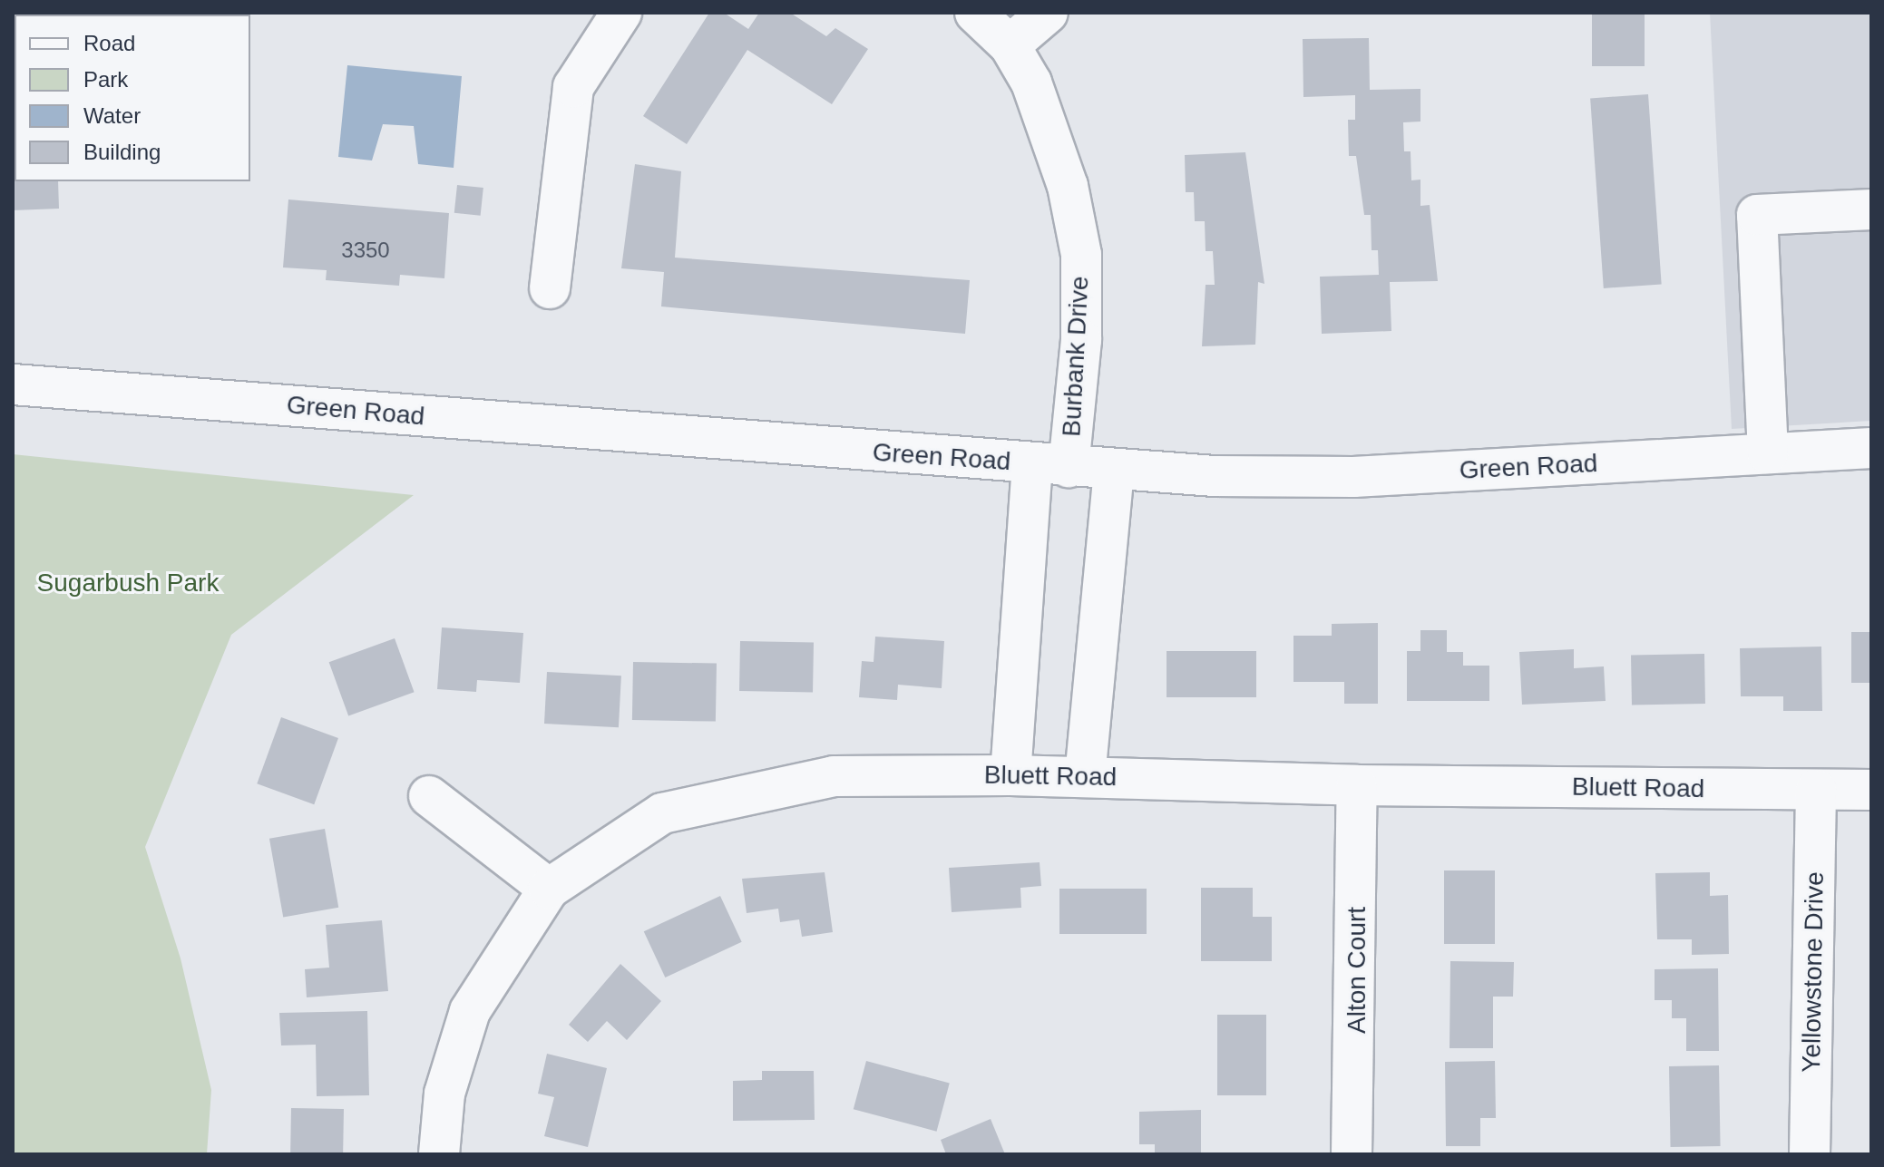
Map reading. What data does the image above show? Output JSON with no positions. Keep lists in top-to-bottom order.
{
  "streets": {
    "street": [
      "Burbank Drive",
      "Green Road",
      "Bluett Road",
      "Alton Court",
      "Yellowstone Drive"
    ]
  },
  "crossings": [
    ["Burbank Drive", "Green Road"],
    ["Burbank Drive", "Bluett Road"],
    ["Bluett Road", "Alton Court"],
    ["Bluett Road", "Yellowstone Drive"]
  ],
  "parks": ["Sugarbush Park"],
  "house_numbers": ["3350"],
  "legend": [
    "Road",
    "Park",
    "Water",
    "Building"
  ]
}
